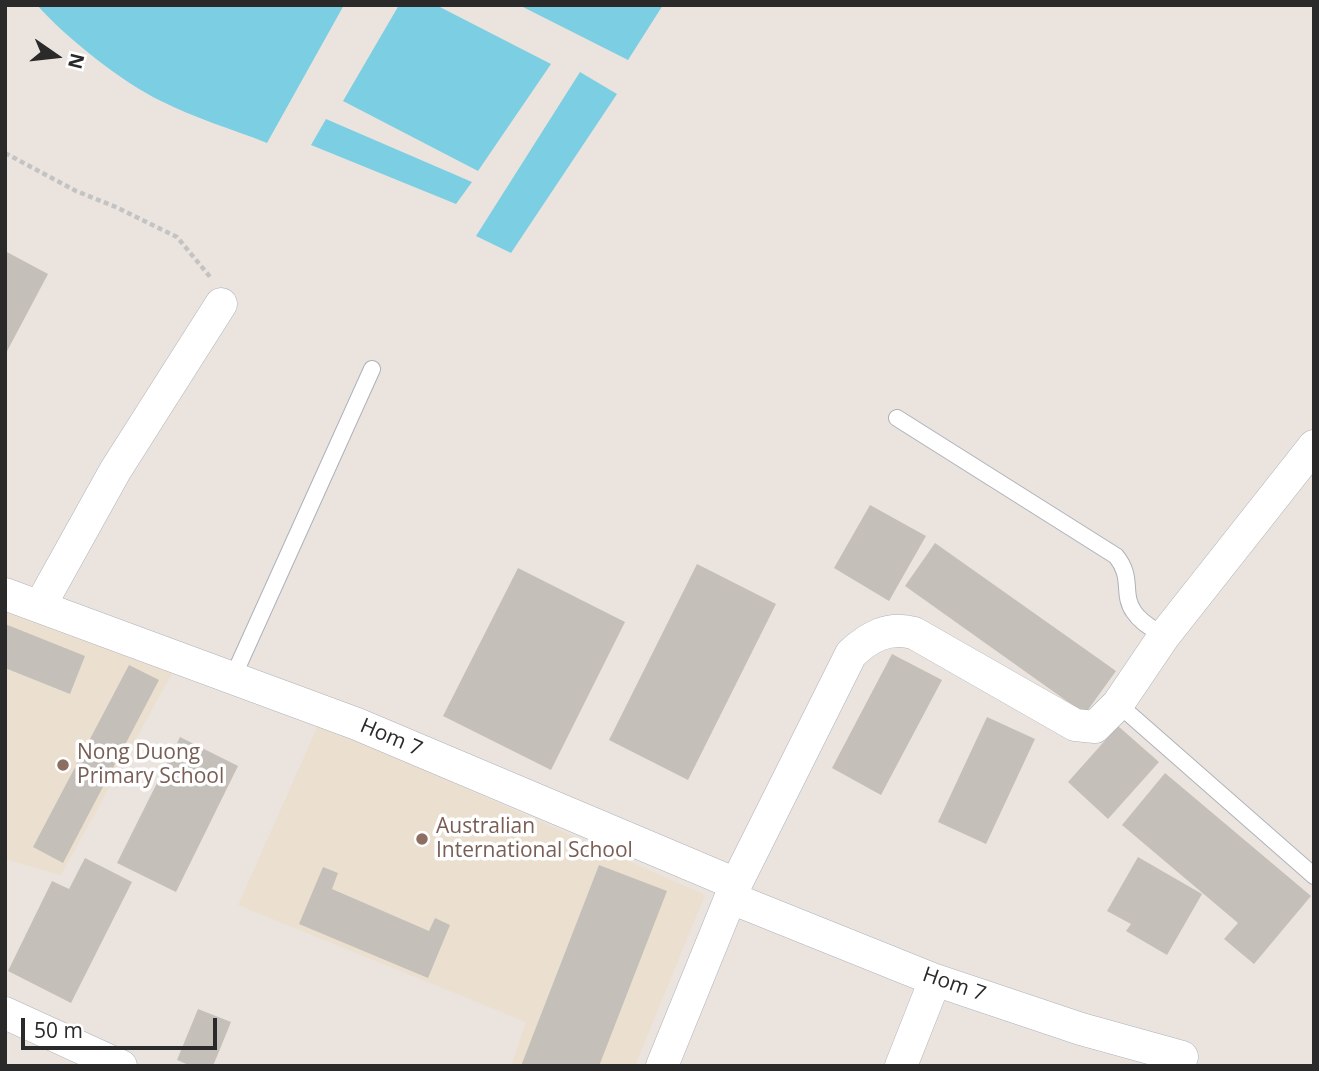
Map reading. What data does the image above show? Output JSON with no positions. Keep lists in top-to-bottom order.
{
  "streets": {
    "street": ["Hom 7"]
  },
  "places": ["Nong Duong Primary School", "Australian International School"],
  "scale_bar": "50 m",
  "north": "right"
}
